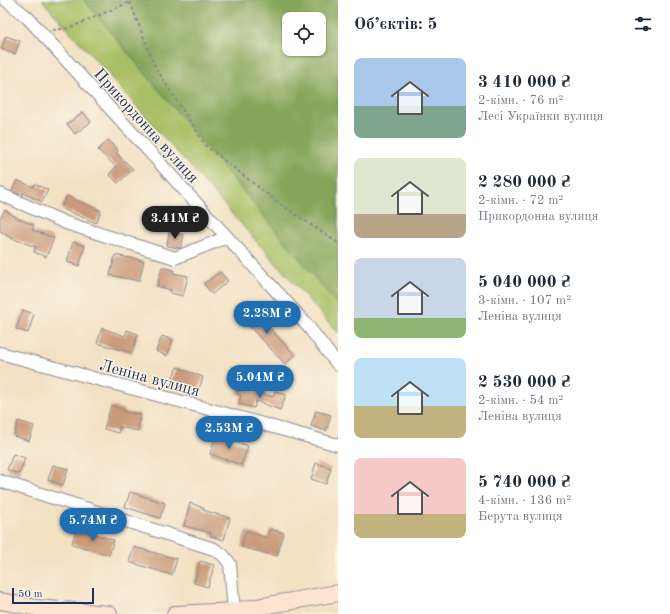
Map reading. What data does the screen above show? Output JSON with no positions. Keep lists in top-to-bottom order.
{
  "streets": {
    "street": ["Прикордонна вулиця", "Леніна вулиця"]
  },
  "scale_bar": "50 m",
  "page": {
    "heading": "Об’єктів: 5",
    "list": [
      {
        "name": "3 410 000 ₴",
        "note": "2-кімн. · 76 m² · Лесі Українки вулиця"
      },
      {
        "name": "2 280 000 ₴",
        "note": "2-кімн. · 72 m² · Прикордонна вулиця"
      },
      {
        "name": "5 040 000 ₴",
        "note": "3-кімн. · 107 m² · Леніна вулиця"
      },
      {
        "name": "2 530 000 ₴",
        "note": "2-кімн. · 54 m² · Леніна вулиця"
      },
      {
        "name": "5 740 000 ₴",
        "note": "4-кімн. · 136 m² · Берута вулиця"
      }
    ],
    "price": [
      "3.41M ₴",
      "2.28M ₴",
      "5.04M ₴",
      "2.53M ₴",
      "5.74M ₴"
    ],
    "scale": "50 m"
  }
}
